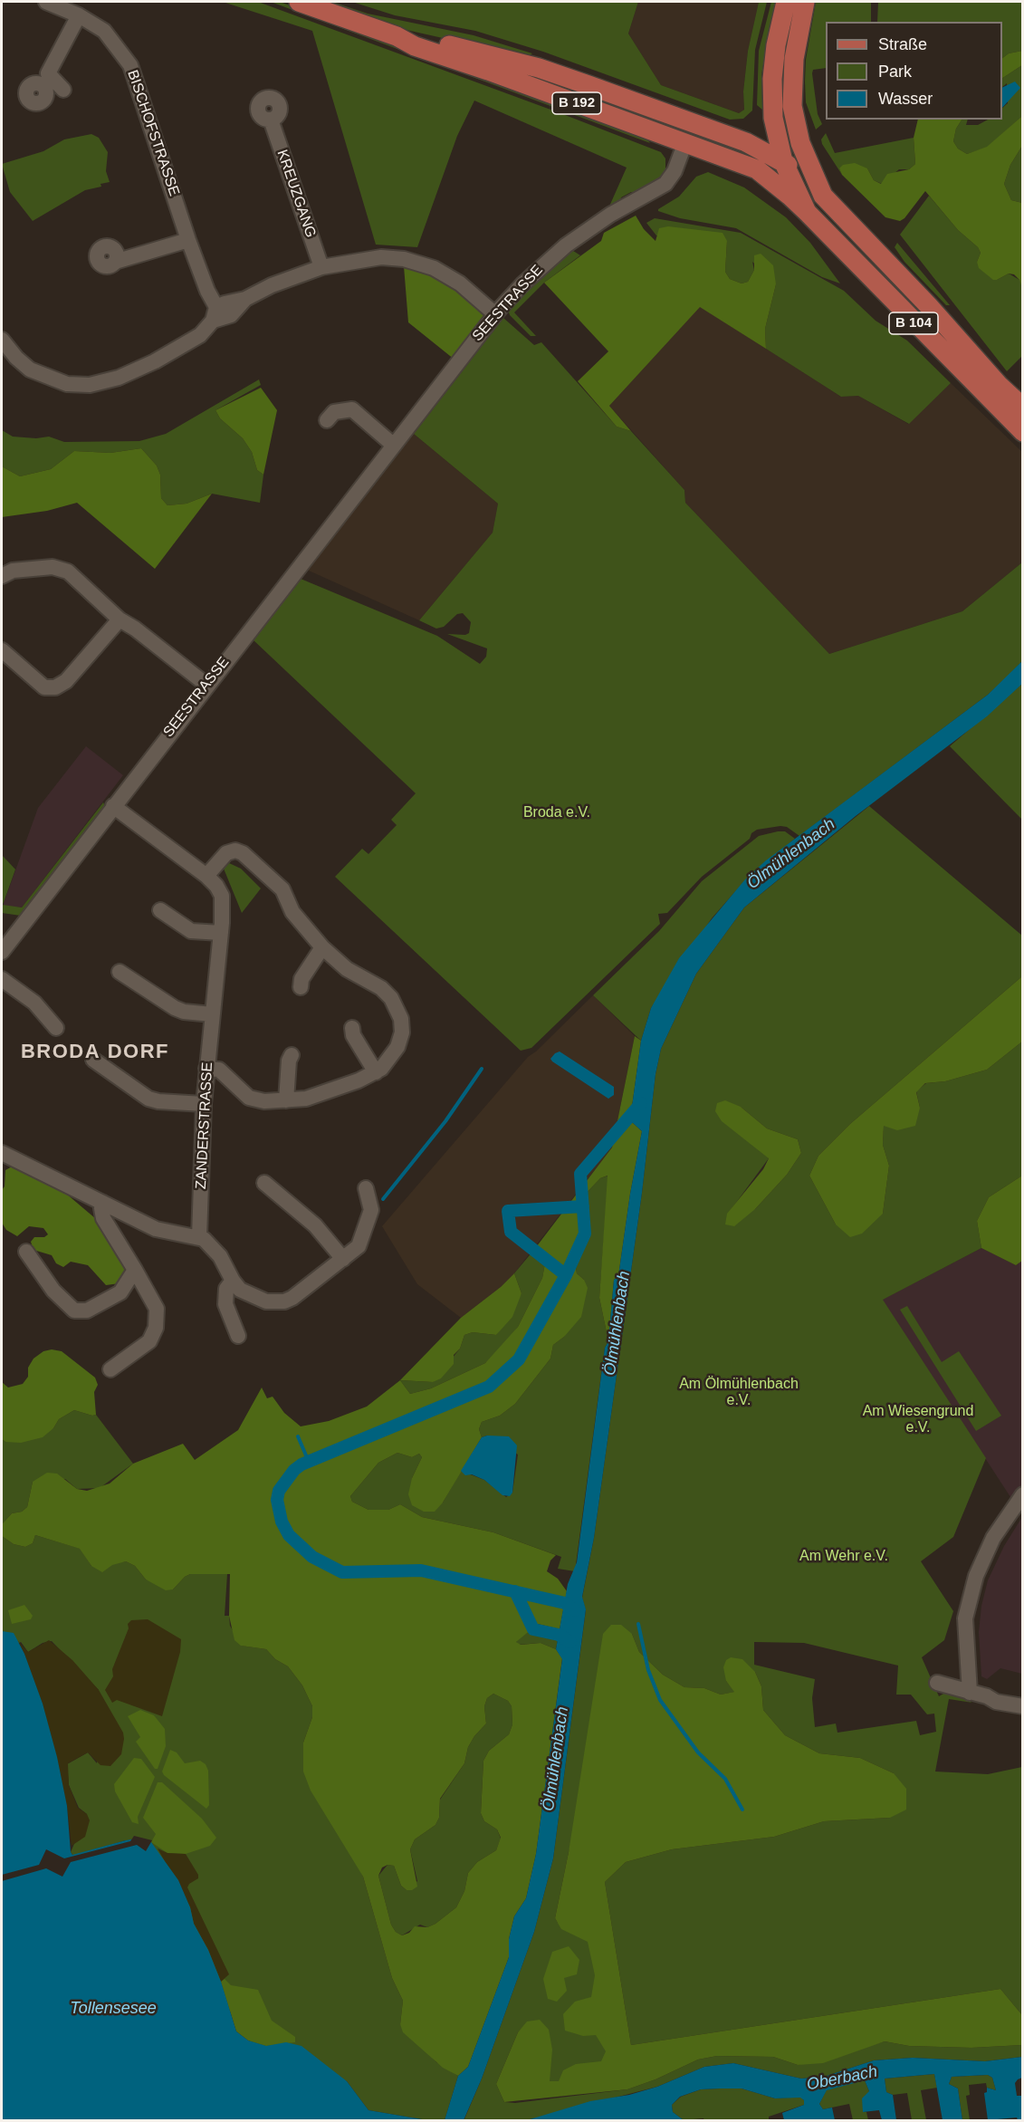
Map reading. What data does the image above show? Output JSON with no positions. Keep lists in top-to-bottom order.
{
  "streets": {
    "main road": ["B 192", "B 104"],
    "street": [
      "BISCHOFSTRASSE",
      "KREUZGANG",
      "SEESTRASSE",
      "ZANDERSTRASSE"
    ]
  },
  "crossings": [
    ["B 192", "SEESTRASSE"],
    ["B 192", "B 104"],
    ["SEESTRASSE", "ZANDERSTRASSE"]
  ],
  "districts": ["BRODA DORF"],
  "water": ["Ölmühlenbach", "Tollensesee", "Oberbach"],
  "parks": [
    "Broda e.V.",
    "Am Ölmühlenbach e.V.",
    "Am Wiesengrund e.V.",
    "Am Wehr e.V."
  ],
  "legend": ["Straße", "Park", "Wasser"]
}
